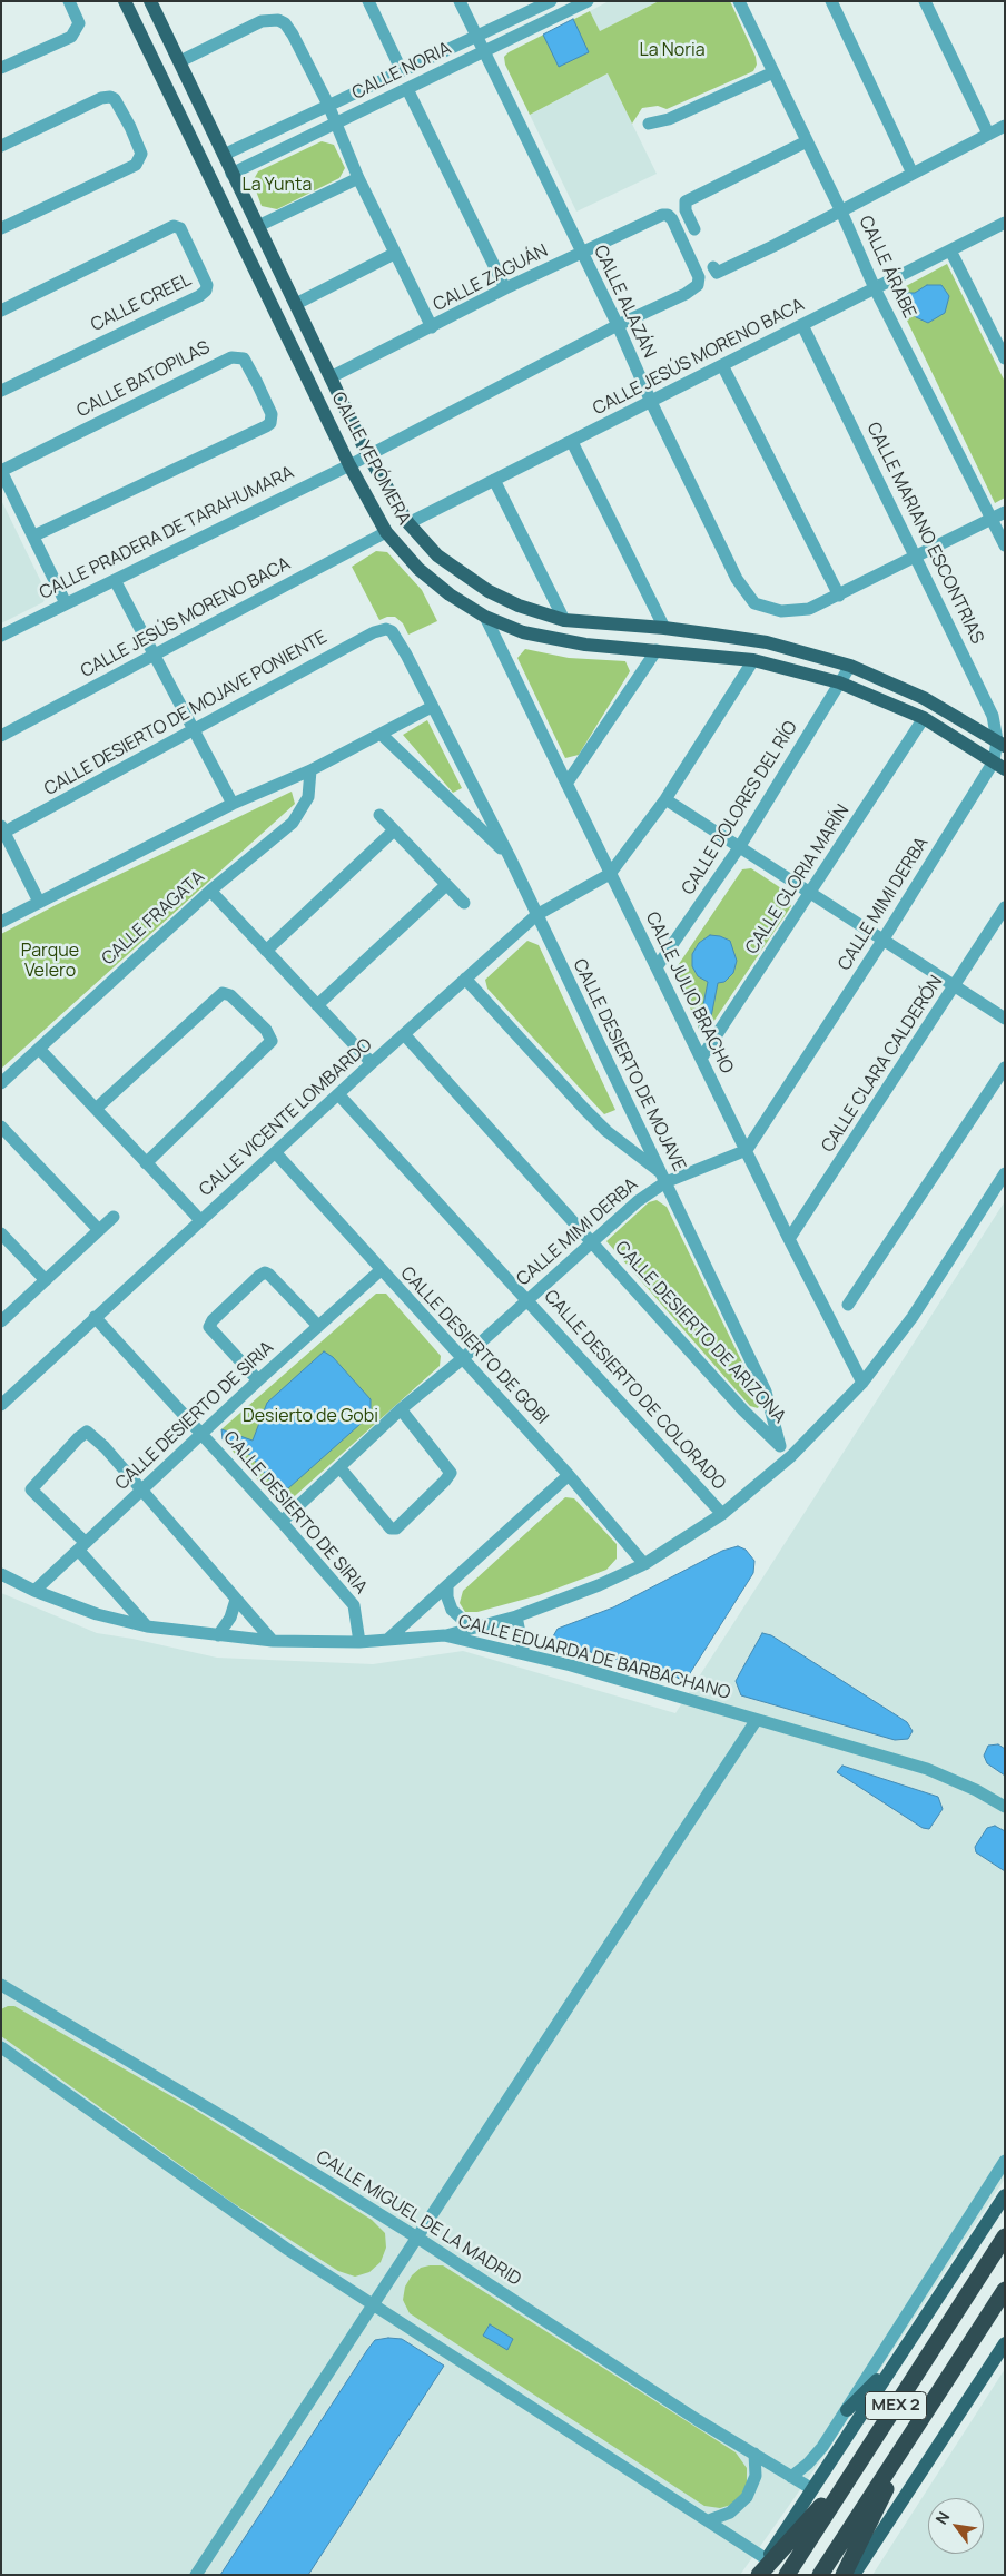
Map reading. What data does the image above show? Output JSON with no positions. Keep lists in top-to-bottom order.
{
  "streets": {
    "highway": ["MEX 2"],
    "main road": ["CALLE YEPÓMERA"],
    "street": [
      "CALLE NORIA",
      "CALLE ÁRABE",
      "CALLE ZAGUÁN",
      "CALLE ALAZÁN",
      "CALLE CREEL",
      "CALLE JESÚS MORENO BACA",
      "CALLE BATOPILAS",
      "CALLE PRADERA DE TARAHUMARA",
      "CALLE MARIANO ESCONTRIAS",
      "CALLE DESIERTO DE MOJAVE PONIENTE",
      "CALLE DOLORES DEL RÍO",
      "CALLE GLORIA MARÍN",
      "CALLE MIMI DERBA",
      "CALLE FRAGATA",
      "CALLE JULIO BRACHO",
      "CALLE CLARA CALDERÓN",
      "CALLE DESIERTO DE MOJAVE",
      "CALLE VICENTE LOMBARDO",
      "CALLE DESIERTO DE ARIZONA",
      "CALLE DESIERTO DE GOBI",
      "CALLE DESIERTO DE COLORADO",
      "CALLE DESIERTO DE SIRIA",
      "CALLE EDUARDA DE BARBACHANO",
      "CALLE MIGUEL DE LA MADRID"
    ]
  },
  "crossings": [
    ["CALLE NORIA", "CALLE ALAZÁN"],
    ["CALLE NORIA", "CALLE YEPÓMERA"],
    ["CALLE ÁRABE", "CALLE JESÚS MORENO BACA"],
    ["CALLE ZAGUÁN", "CALLE ALAZÁN"],
    ["CALLE ZAGUÁN", "CALLE YEPÓMERA"],
    ["CALLE ZAGUÁN", "CALLE PRADERA DE TARAHUMARA"],
    ["CALLE ALAZÁN", "CALLE JESÚS MORENO BACA"],
    ["CALLE ALAZÁN", "CALLE PRADERA DE TARAHUMARA"],
    ["CALLE JESÚS MORENO BACA", "CALLE YEPÓMERA"],
    ["CALLE JESÚS MORENO BACA", "CALLE MARIANO ESCONTRIAS"],
    ["CALLE YEPÓMERA", "CALLE PRADERA DE TARAHUMARA"],
    ["CALLE YEPÓMERA", "CALLE MARIANO ESCONTRIAS"],
    ["CALLE YEPÓMERA", "CALLE DOLORES DEL RÍO"],
    ["CALLE YEPÓMERA", "CALLE GLORIA MARÍN"],
    ["CALLE YEPÓMERA", "CALLE MIMI DERBA"],
    ["CALLE YEPÓMERA", "CALLE JULIO BRACHO"],
    ["CALLE MARIANO ESCONTRIAS", "CALLE MIMI DERBA"],
    ["CALLE DESIERTO DE MOJAVE PONIENTE", "CALLE DESIERTO DE MOJAVE"],
    ["CALLE DOLORES DEL RÍO", "CALLE JULIO BRACHO"],
    ["CALLE GLORIA MARÍN", "CALLE JULIO BRACHO"],
    ["CALLE MIMI DERBA", "CALLE JULIO BRACHO"],
    ["CALLE MIMI DERBA", "CALLE DESIERTO DE MOJAVE"],
    ["CALLE MIMI DERBA", "CALLE DESIERTO DE ARIZONA"],
    ["CALLE MIMI DERBA", "CALLE DESIERTO DE GOBI"],
    ["CALLE MIMI DERBA", "CALLE DESIERTO DE COLORADO"],
    ["CALLE MIMI DERBA", "CALLE DESIERTO DE SIRIA"],
    ["CALLE JULIO BRACHO", "CALLE CLARA CALDERÓN"],
    ["CALLE JULIO BRACHO", "CALLE VICENTE LOMBARDO"],
    ["CALLE DESIERTO DE MOJAVE", "CALLE VICENTE LOMBARDO"],
    ["CALLE DESIERTO DE MOJAVE", "CALLE DESIERTO DE ARIZONA"],
    ["CALLE VICENTE LOMBARDO", "CALLE DESIERTO DE ARIZONA"],
    ["CALLE VICENTE LOMBARDO", "CALLE DESIERTO DE GOBI"],
    ["CALLE VICENTE LOMBARDO", "CALLE DESIERTO DE COLORADO"],
    ["CALLE VICENTE LOMBARDO", "CALLE DESIERTO DE SIRIA"],
    ["CALLE DESIERTO DE GOBI", "CALLE DESIERTO DE SIRIA"],
    ["CALLE DESIERTO DE SIRIA", "CALLE EDUARDA DE BARBACHANO"]
  ],
  "parks": [
    "La Noria",
    "La Yunta",
    "Parque Velero",
    "Desierto de Gobi"
  ],
  "north": "top left"
}
